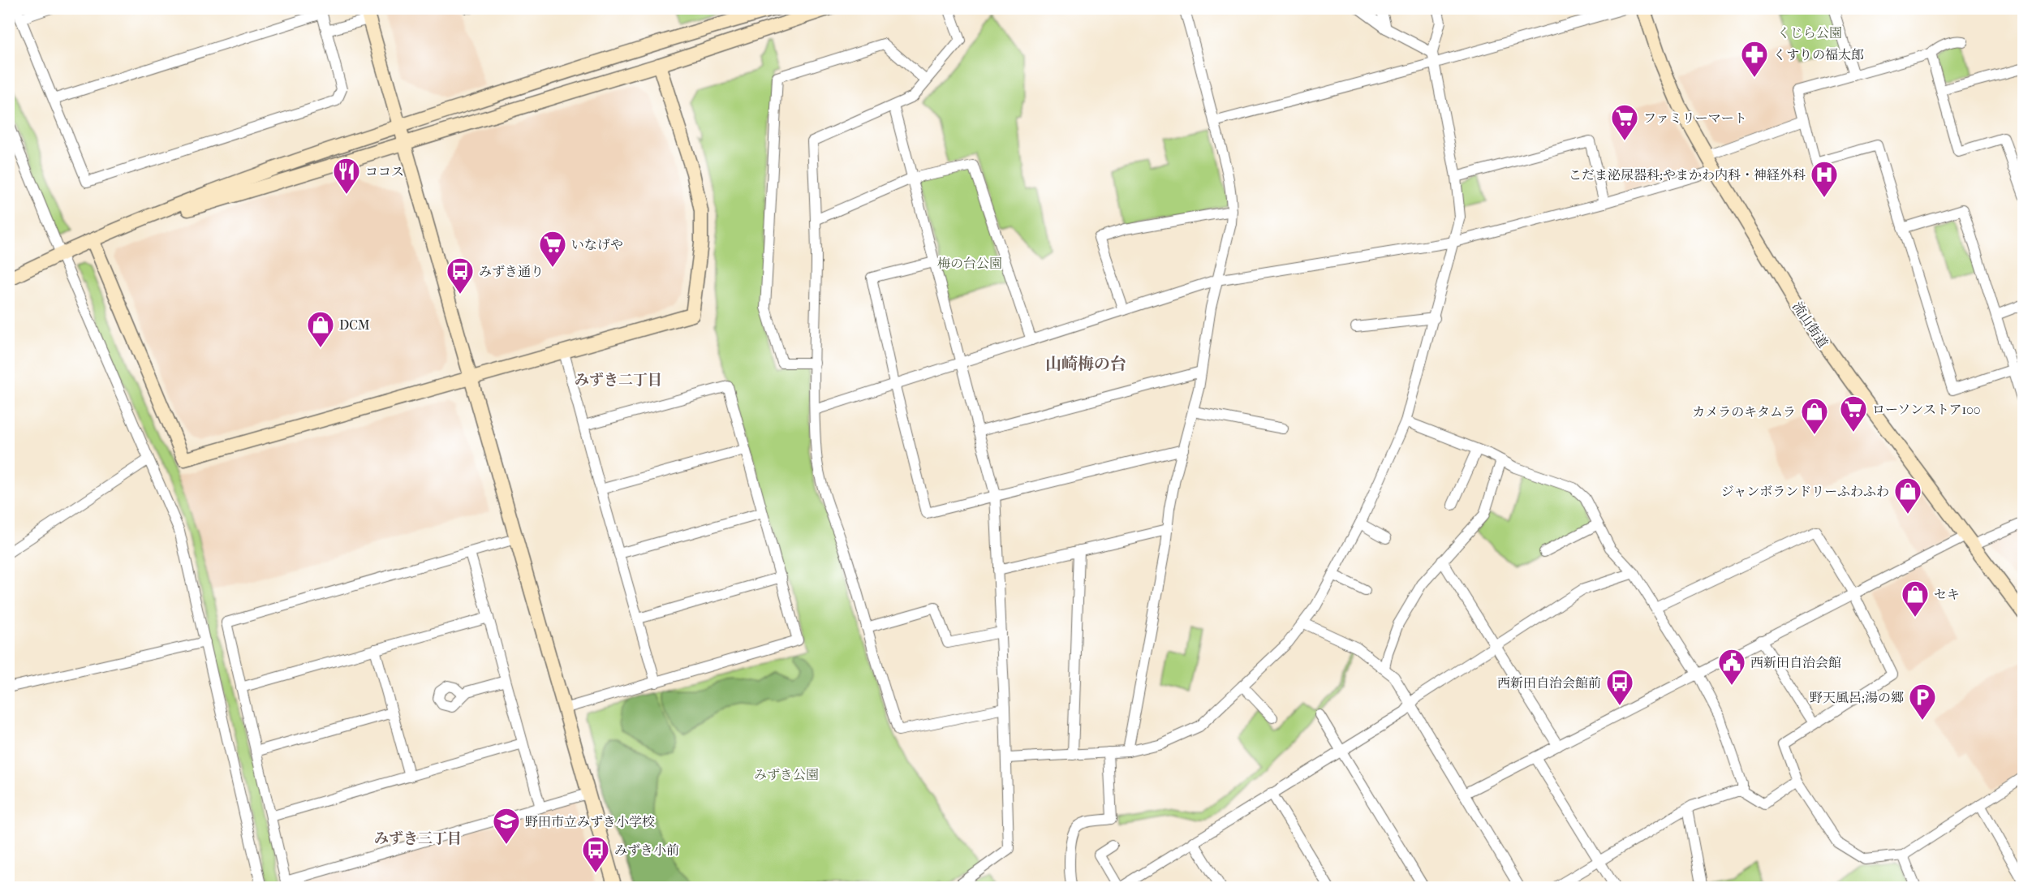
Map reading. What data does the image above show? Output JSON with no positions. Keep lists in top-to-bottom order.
{
  "streets": {
    "street": ["流山街道"]
  },
  "districts": ["山崎梅の台", "みずき二丁目", "みずき三丁目"],
  "parks": ["くじら公園", "梅の台公園", "みずき公園"],
  "places": {
    "pharmacy": ["くすりの福太郎"],
    "supermarket": ["ファミリーマート", "いなげや", "ローソンストア100"],
    "restaurant": ["ココス"],
    "hospital": ["こだま泌尿器科;やまかわ内科・神経外科"],
    "bus stop": ["みずき通り", "西新田自治会館前", "みずき小前"],
    "shop": [
      "DCM",
      "カメラのキタムラ",
      "ジャンボランドリーふわふわ",
      "セキ"
    ],
    "public building": ["西新田自治会館"],
    "parking": ["野天風呂;湯の郷"],
    "school or university": ["野田市立みずき小学校"]
  }
}
